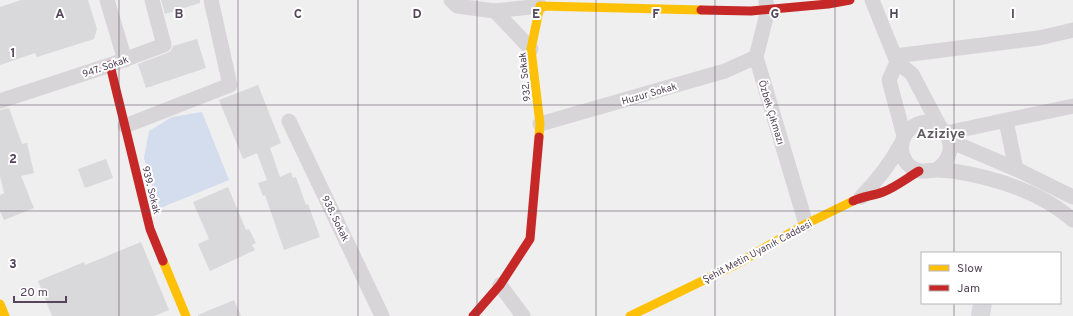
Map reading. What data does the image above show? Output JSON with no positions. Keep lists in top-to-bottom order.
{
  "streets": {
    "street": [
      "947. Sokak",
      "932. Sokak",
      "Huzur Sokak",
      "Özbek Çıkmazı",
      "939. Sokak",
      "938. Sokak",
      "Şehit Metin Uyanık Caddesi"
    ]
  },
  "crossings": [
    ["947. Sokak", "939. Sokak"],
    ["932. Sokak", "Huzur Sokak"],
    ["Huzur Sokak", "Özbek Çıkmazı"],
    ["Özbek Çıkmazı", "Şehit Metin Uyanık Caddesi"]
  ],
  "districts": ["Aziziye"],
  "legend": ["Slow", "Jam"],
  "scale_bar": "20 m",
  "grid": {
    "columns": [
      "A",
      "B",
      "C",
      "D",
      "E",
      "F",
      "G",
      "H",
      "I"
    ],
    "rows": ["1", "2", "3"]
  }
}
